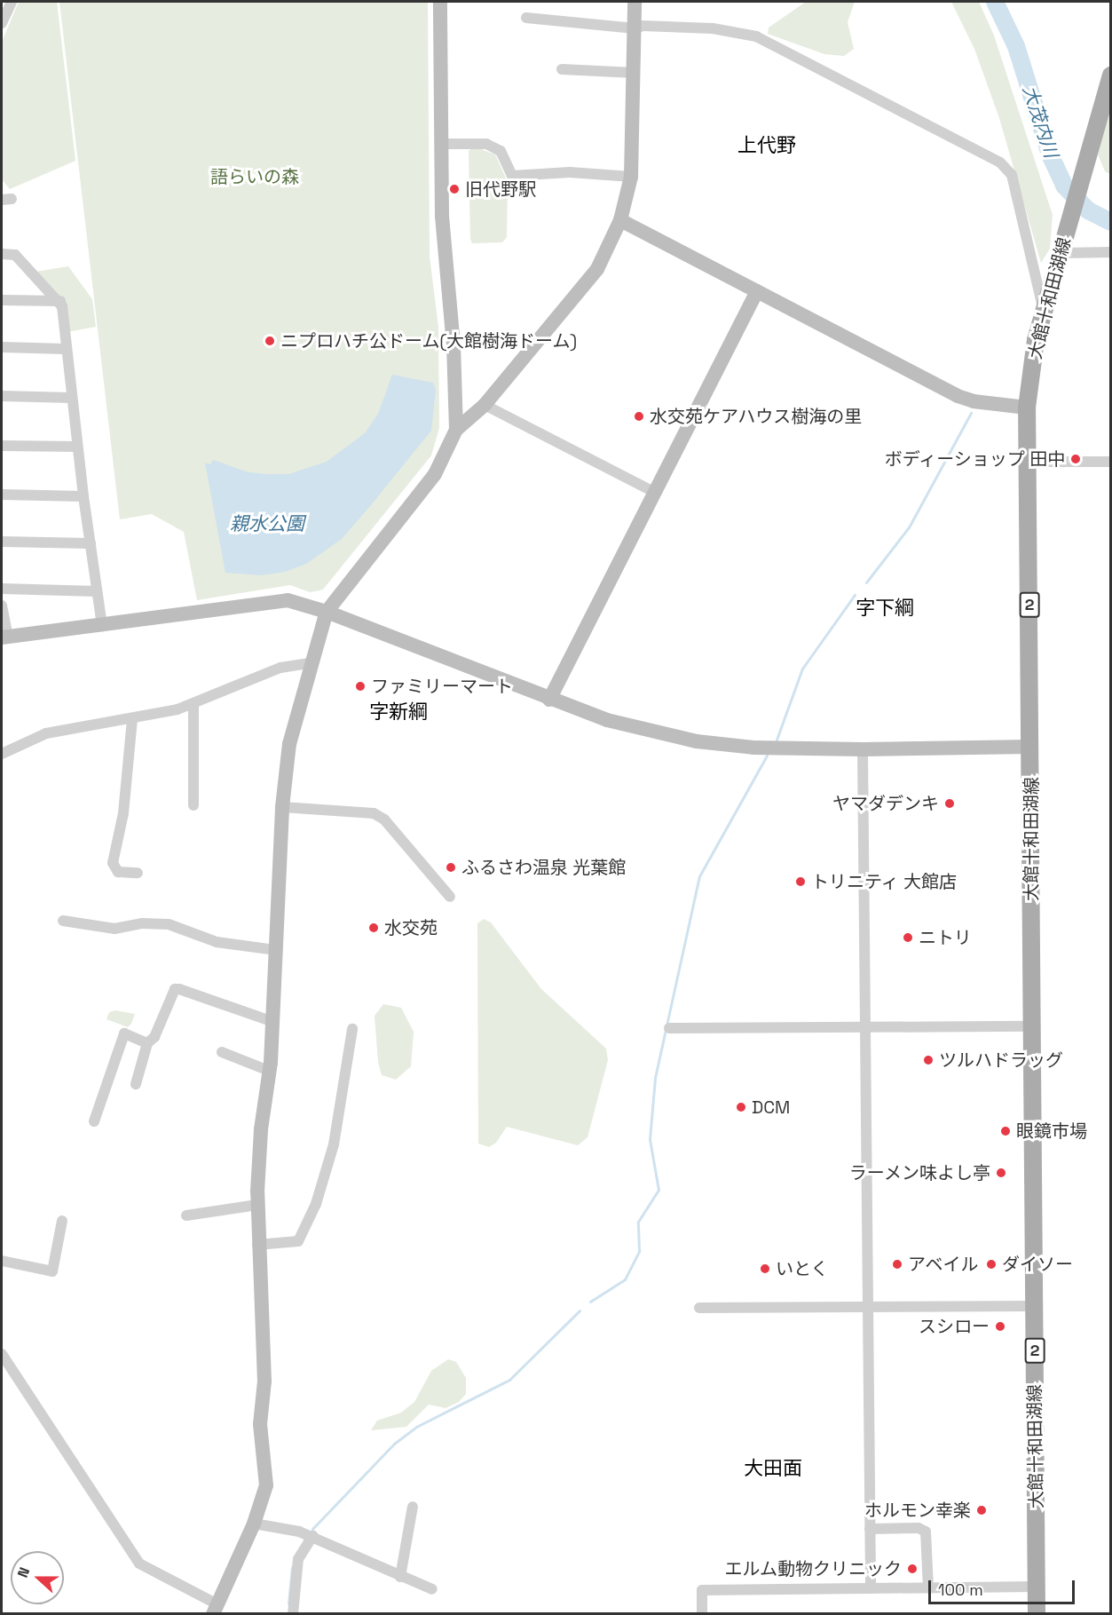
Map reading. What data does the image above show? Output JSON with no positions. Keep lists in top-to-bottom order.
{
  "streets": {
    "main road": ["大館十和田湖線", "2"]
  },
  "districts": [
    "上代野",
    "字下綱",
    "字新綱",
    "大田面"
  ],
  "water": ["大茂内川", "親水公園"],
  "parks": ["語らいの森"],
  "places": [
    "旧代野駅",
    "ニプロハチ公ドーム(大館樹海ドーム)",
    "水交苑ケアハウス樹海の里",
    "ボディーショップ 田中",
    "ファミリーマート",
    "ヤマダデンキ",
    "ふるさわ温泉 光葉館",
    "トリニティ 大館店",
    "水交苑",
    "ニトリ",
    "ツルハドラッグ",
    "DCM",
    "眼鏡市場",
    "ラーメン味よし亭",
    "アベイル",
    "ダイソー",
    "いとく",
    "スシロー",
    "ホルモン幸楽",
    "エルム動物クリニック"
  ],
  "scale_bar": "100 m",
  "north": "left"
}
